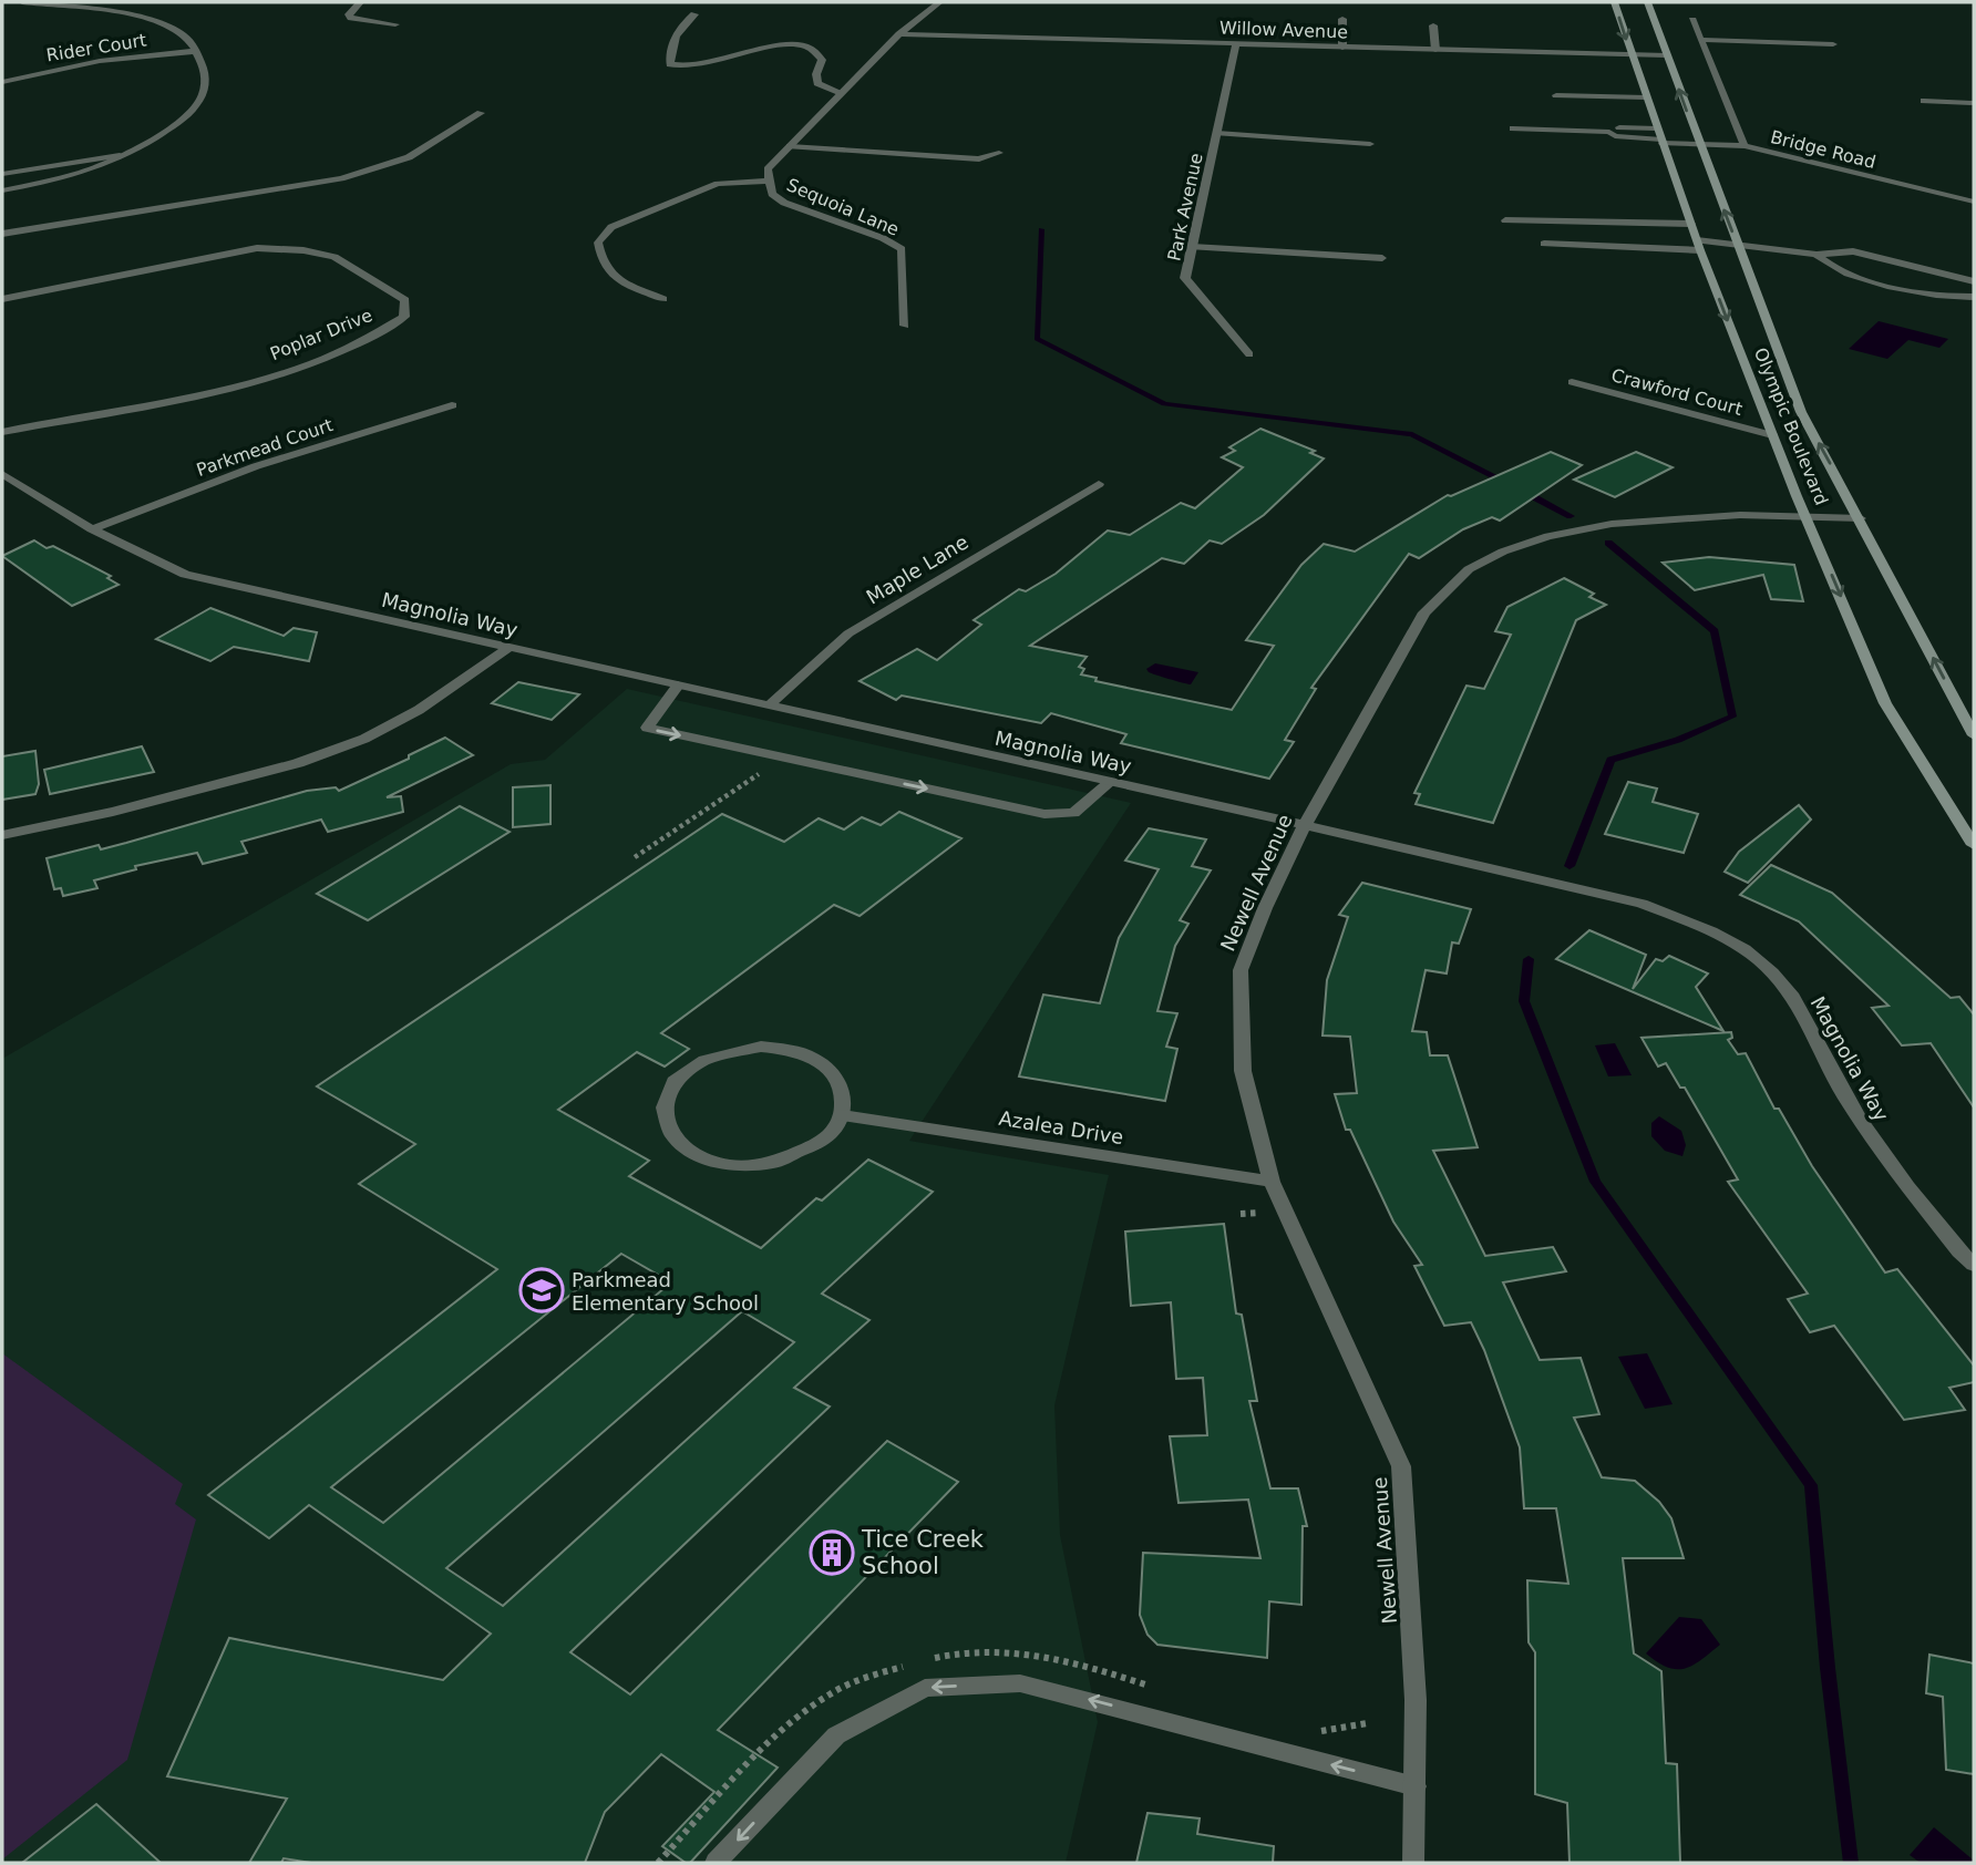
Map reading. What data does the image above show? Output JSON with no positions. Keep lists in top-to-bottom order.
{
  "streets": {
    "main road": ["Olympic Boulevard"],
    "street": [
      "Willow Avenue",
      "Rider Court",
      "Bridge Road",
      "Sequoia Lane",
      "Park Avenue",
      "Poplar Drive",
      "Crawford Court",
      "Parkmead Court",
      "Maple Lane",
      "Magnolia Way",
      "Newell Avenue",
      "Azalea Drive"
    ]
  },
  "crossings": [
    ["Willow Avenue", "Sequoia Lane"],
    ["Willow Avenue", "Park Avenue"],
    ["Willow Avenue", "Olympic Boulevard"],
    ["Bridge Road", "Olympic Boulevard"],
    ["Crawford Court", "Olympic Boulevard"],
    ["Olympic Boulevard", "Newell Avenue"],
    ["Parkmead Court", "Magnolia Way"],
    ["Maple Lane", "Magnolia Way"],
    ["Magnolia Way", "Newell Avenue"],
    ["Newell Avenue", "Azalea Drive"]
  ],
  "places": {
    "school or university": ["Parkmead Elementary School"],
    "building": ["Tice Creek School"]
  }
}
